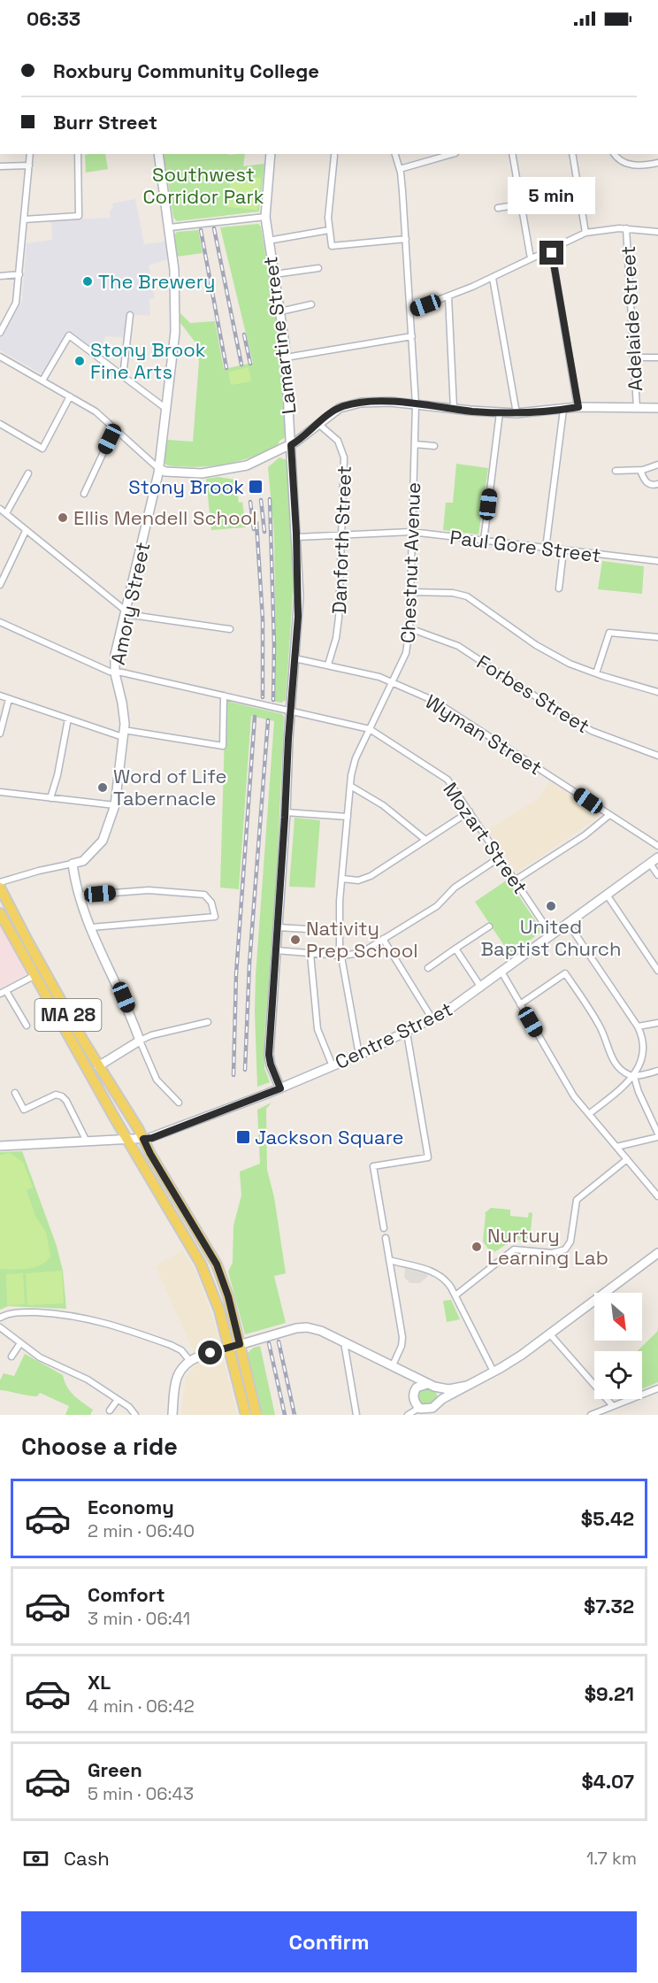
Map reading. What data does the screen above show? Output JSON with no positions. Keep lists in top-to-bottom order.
{
  "streets": {
    "main road": ["MA 28"],
    "street": [
      "Adelaide Street",
      "Lamartine Street",
      "Danforth Street",
      "Paul Gore Street",
      "Chestnut Avenue",
      "Amory Street",
      "Forbes Street",
      "Wyman Street",
      "Mozart Street",
      "Centre Street"
    ]
  },
  "crossings": [
    ["Lamartine Street", "Paul Gore Street"],
    ["Lamartine Street", "Wyman Street"],
    ["Lamartine Street", "Mozart Street"],
    ["Lamartine Street", "Centre Street"],
    ["Danforth Street", "Paul Gore Street"],
    ["Danforth Street", "Wyman Street"],
    ["Paul Gore Street", "Chestnut Avenue"],
    ["Chestnut Avenue", "Forbes Street"],
    ["Chestnut Avenue", "Wyman Street"],
    ["Chestnut Avenue", "Mozart Street"],
    ["Chestnut Avenue", "Centre Street"],
    ["Amory Street", "Mozart Street"],
    ["Mozart Street", "Centre Street"],
    ["MA 28", "Centre Street"]
  ],
  "parks": ["Southwest Corridor Park"],
  "places": {
    "other": [
      "The Brewery",
      "Stony Brook Fine Arts",
      "Ellis Mendell School",
      "Word of Life Tabernacle",
      "United Baptist Church",
      "Nativity Prep School",
      "Nurtury Learning Lab"
    ],
    "transit": ["Stony Brook", "Jackson Square"]
  },
  "north": "bottom right",
  "page": {
    "status": "06:33",
    "banner": ["Roxbury Community College", "Burr Street"],
    "bubble": "5 min",
    "heading": "Choose a ride",
    "list": [
      {
        "name": "Economy",
        "note": "2 min · 06:40",
        "value": "$5.42"
      },
      {
        "name": "Comfort",
        "note": "3 min · 06:41",
        "value": "$7.32"
      },
      {
        "name": "XL",
        "note": "4 min · 06:42",
        "value": "$9.21"
      },
      {
        "name": "Green",
        "note": "5 min · 06:43",
        "value": "$4.07"
      }
    ],
    "pay": ["Cash", "1.7 km"],
    "buttons": "Confirm"
  }
}
